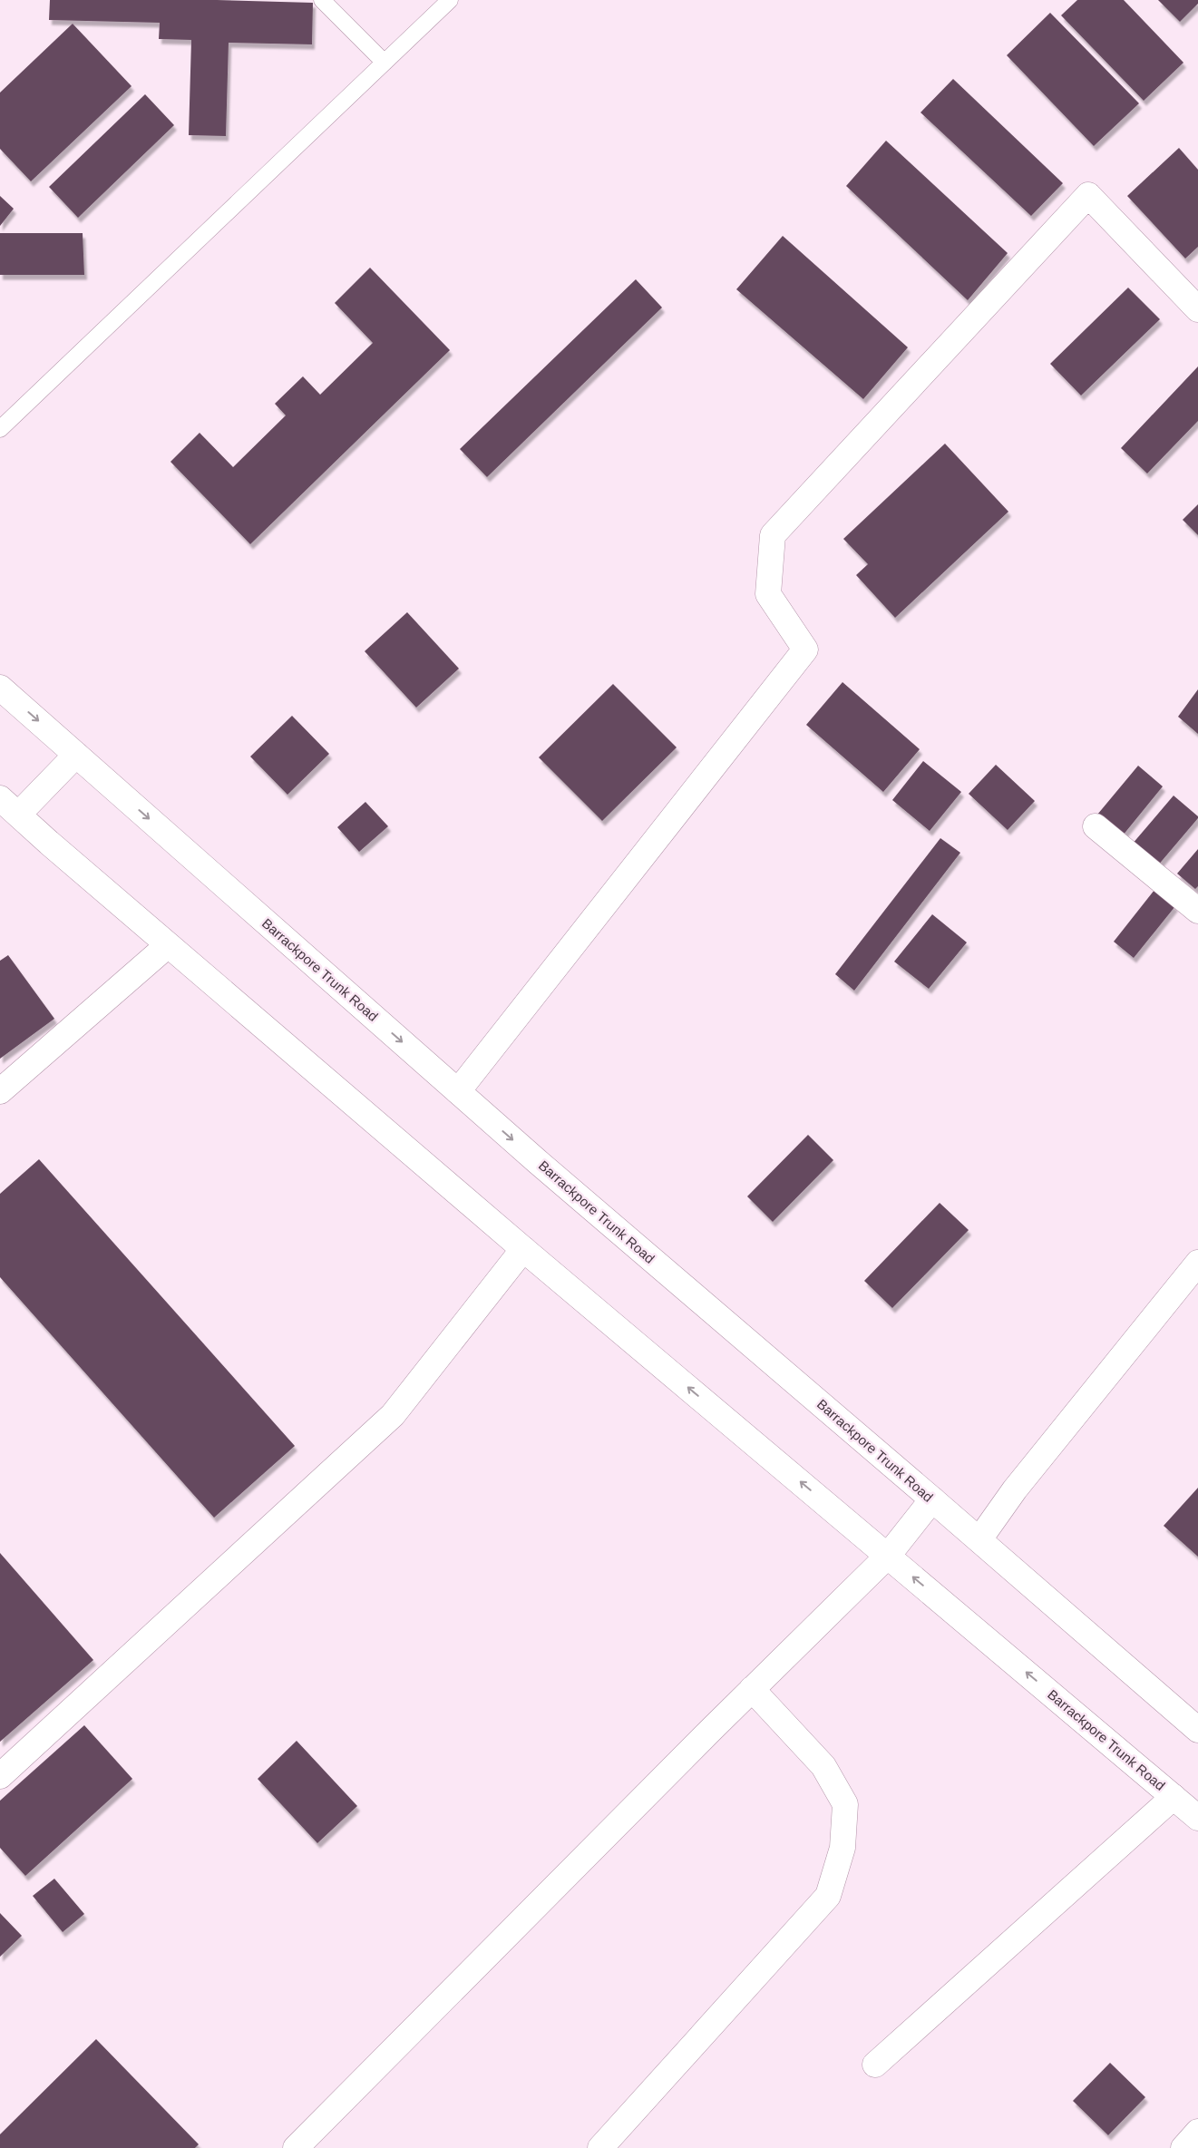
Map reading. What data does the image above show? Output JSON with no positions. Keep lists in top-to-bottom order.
{
  "streets": {
    "street": ["Barrackpore Trunk Road"]
  }
}
